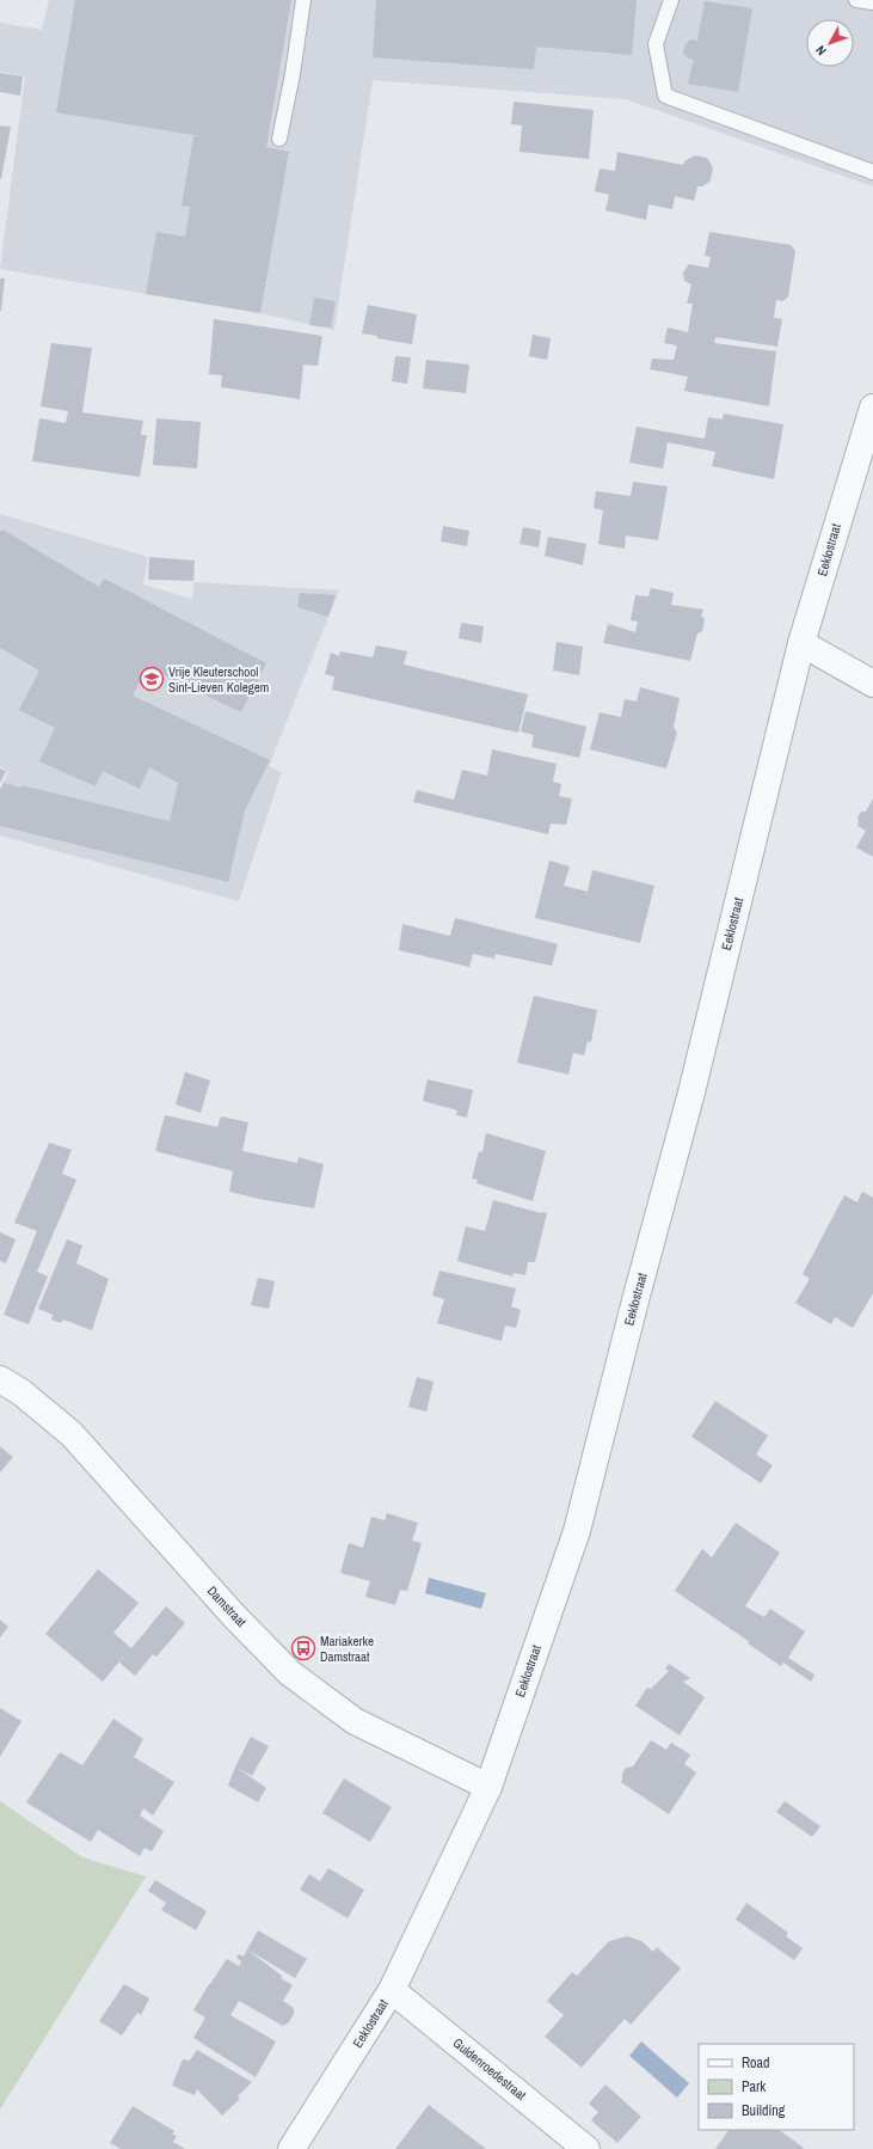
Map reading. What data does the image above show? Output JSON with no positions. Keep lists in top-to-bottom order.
{
  "streets": {
    "street": ["Eeklostraat", "Damstraat", "Guldenroedestraat"]
  },
  "crossings": [
    ["Eeklostraat", "Damstraat"],
    ["Eeklostraat", "Guldenroedestraat"]
  ],
  "places": {
    "school or university": ["Vrije Kleuterschool Sint-Lieven Kolegem"],
    "bus stop": ["Mariakerke Damstraat"]
  },
  "legend": ["Road", "Park", "Building"],
  "north": "bottom left"
}
